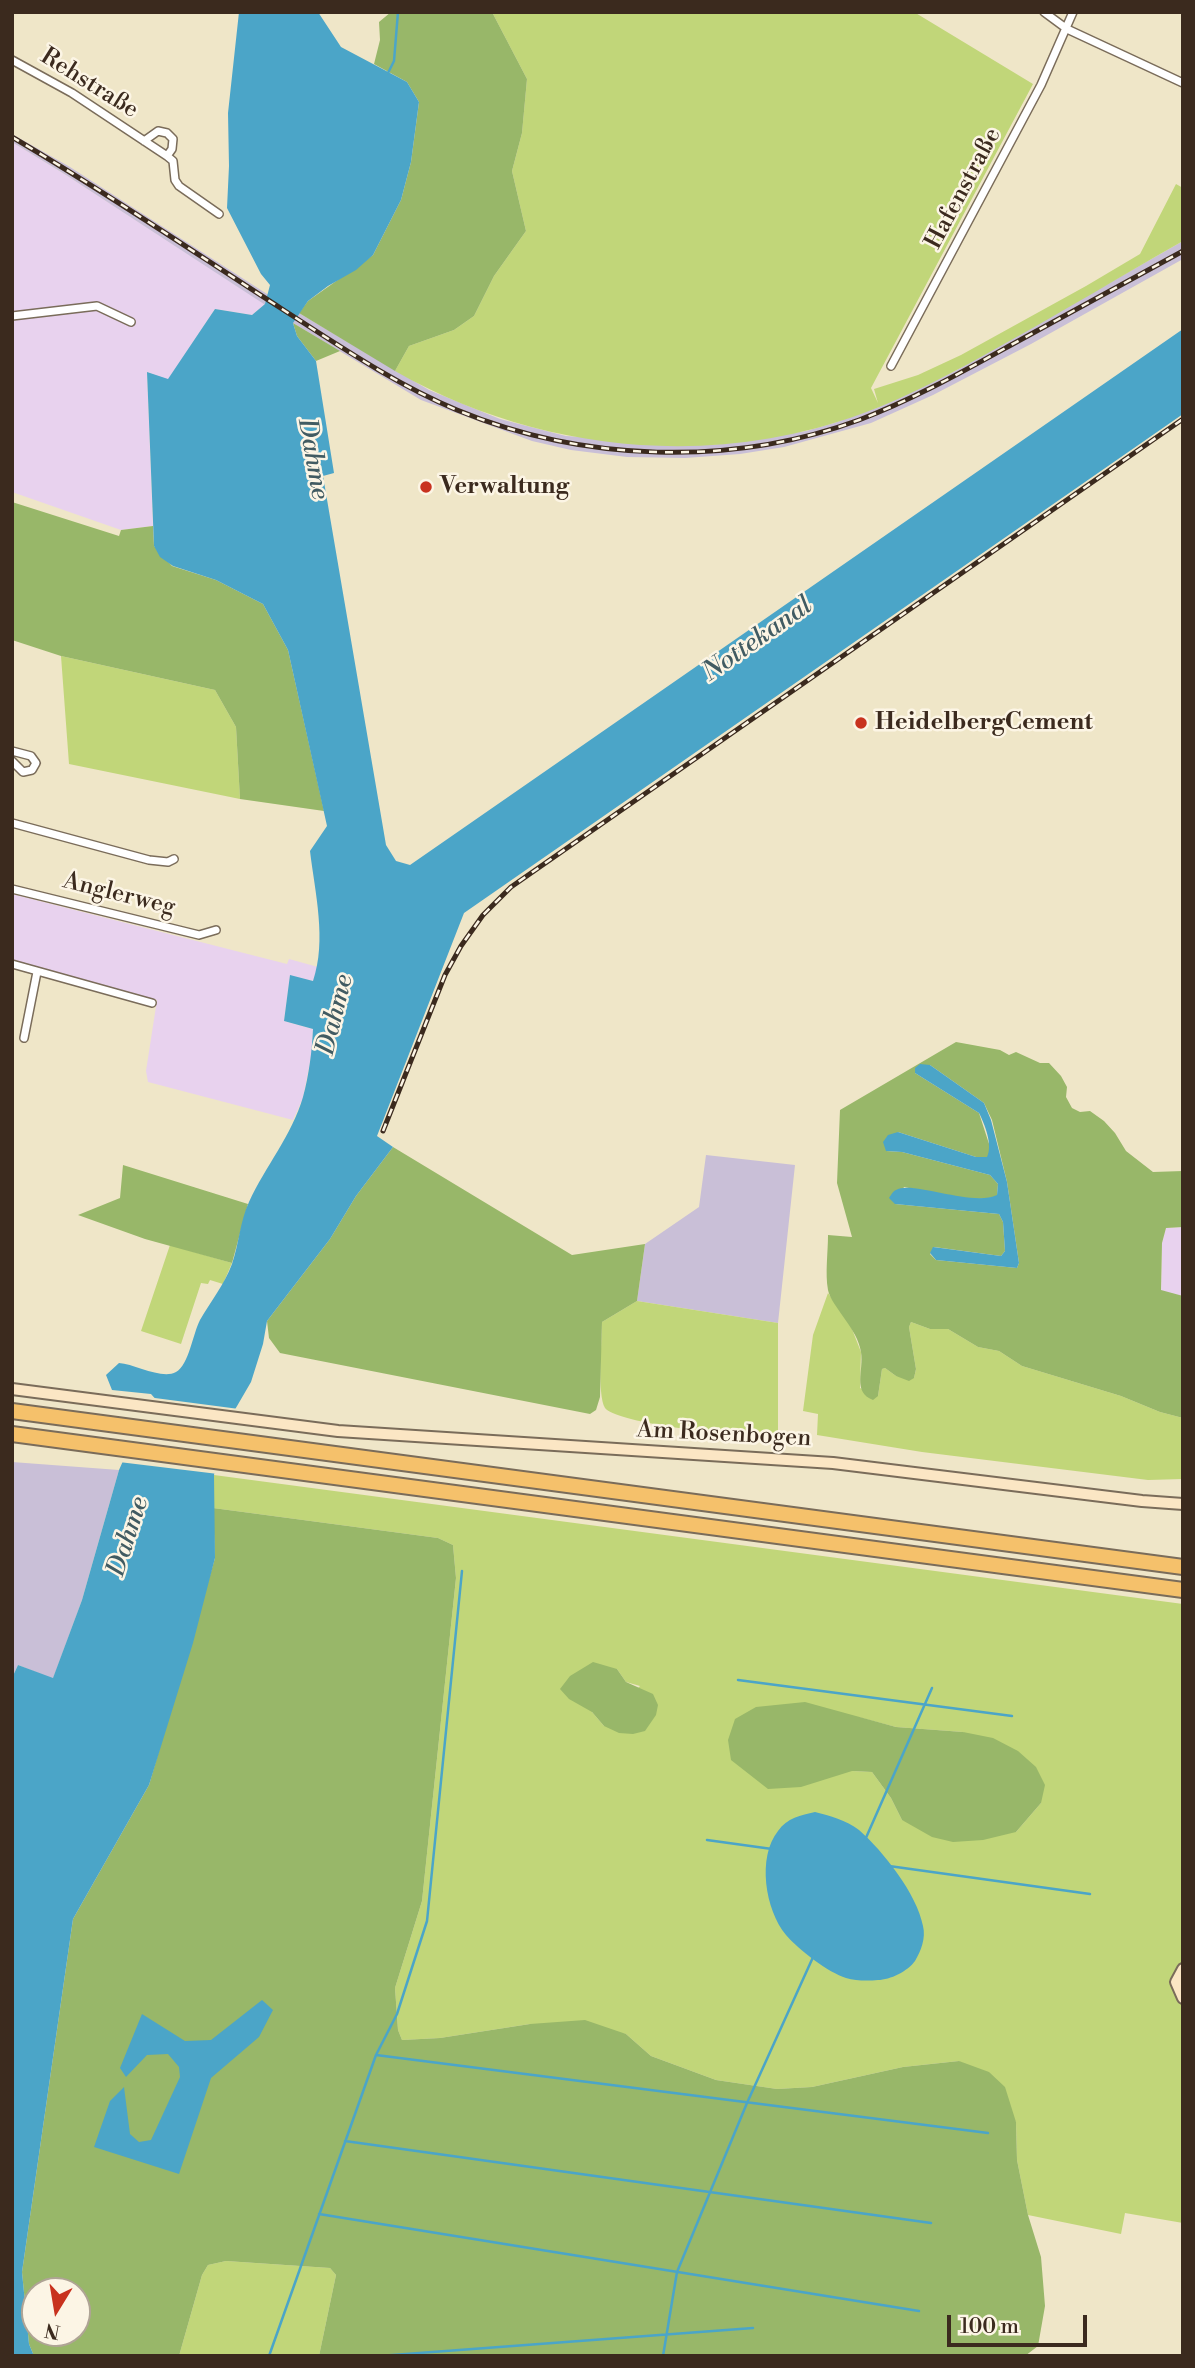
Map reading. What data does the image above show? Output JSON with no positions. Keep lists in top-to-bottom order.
{
  "streets": {
    "main road": ["Am Rosenbogen"],
    "street": ["Rehstraße", "Hafenstraße", "Anglerweg"]
  },
  "water": ["Dahme", "Nottekanal"],
  "places": ["Verwaltung", "HeidelbergCement"],
  "scale_bar": "100 m",
  "north": "bottom"
}
